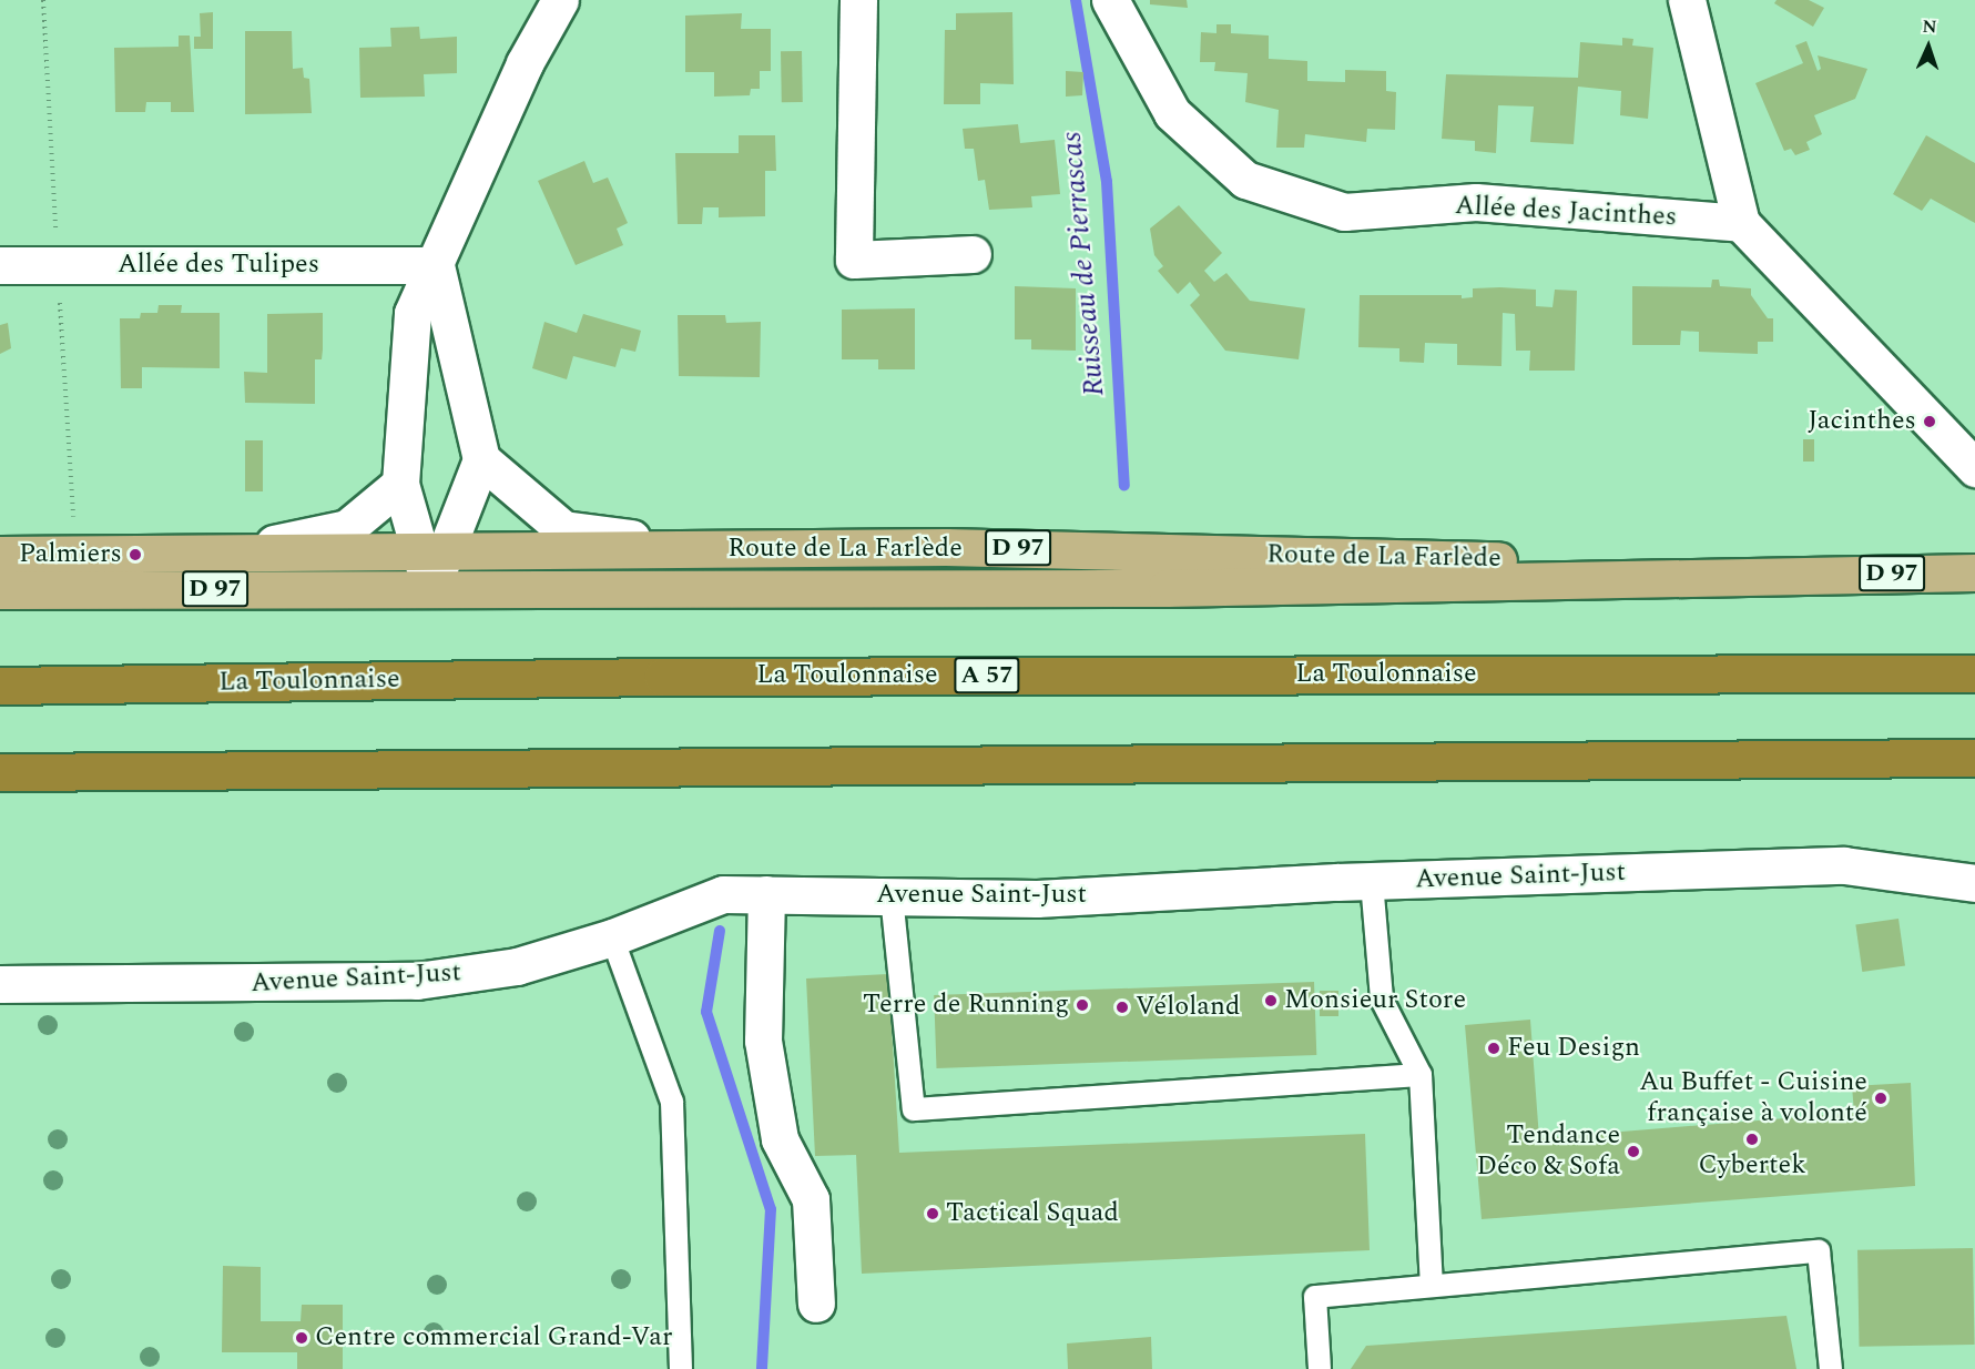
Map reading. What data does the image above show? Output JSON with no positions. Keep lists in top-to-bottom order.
{
  "streets": {
    "highway": ["La Toulonnaise", "A 57"],
    "main road": ["D 97", "Route de La Farlède"],
    "street": ["Allée des Jacinthes", "Allée des Tulipes", "Avenue Saint-Just"]
  },
  "water": ["Ruisseau de Pierrascas"],
  "places": [
    "Jacinthes",
    "Palmiers",
    "Monsieur Store",
    "Terre de Running",
    "Véloland",
    "Feu Design",
    "Au Buffet - Cuisine française à volonté",
    "Cybertek",
    "Tendance Déco & Sofa",
    "Tactical Squad",
    "Centre commercial Grand-Var"
  ],
  "north": "top"
}
